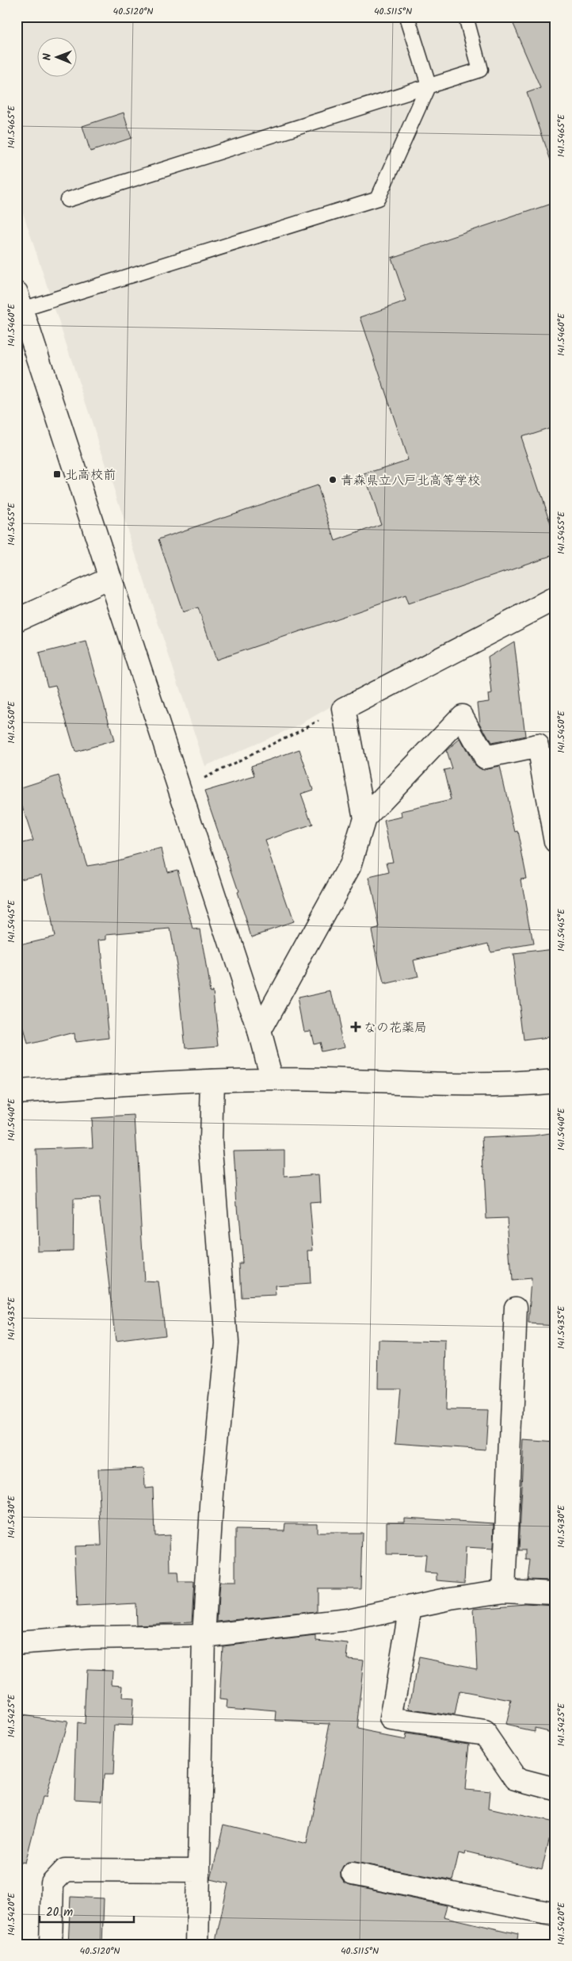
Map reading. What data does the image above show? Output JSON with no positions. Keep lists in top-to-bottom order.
{
  "places": {
    "transit": ["北高校前"],
    "other": ["青森県立八戸北高等学校"],
    "health": ["なの花薬局"]
  },
  "scale_bar": "20 m",
  "north": "left",
  "coordinates": [
    "40.5120°N",
    "40.5115°N",
    "141.5465°E",
    "141.5460°E",
    "141.5455°E",
    "141.5450°E",
    "141.5445°E",
    "141.5440°E",
    "141.5435°E",
    "141.5430°E",
    "141.5425°E",
    "141.5420°E"
  ]
}
